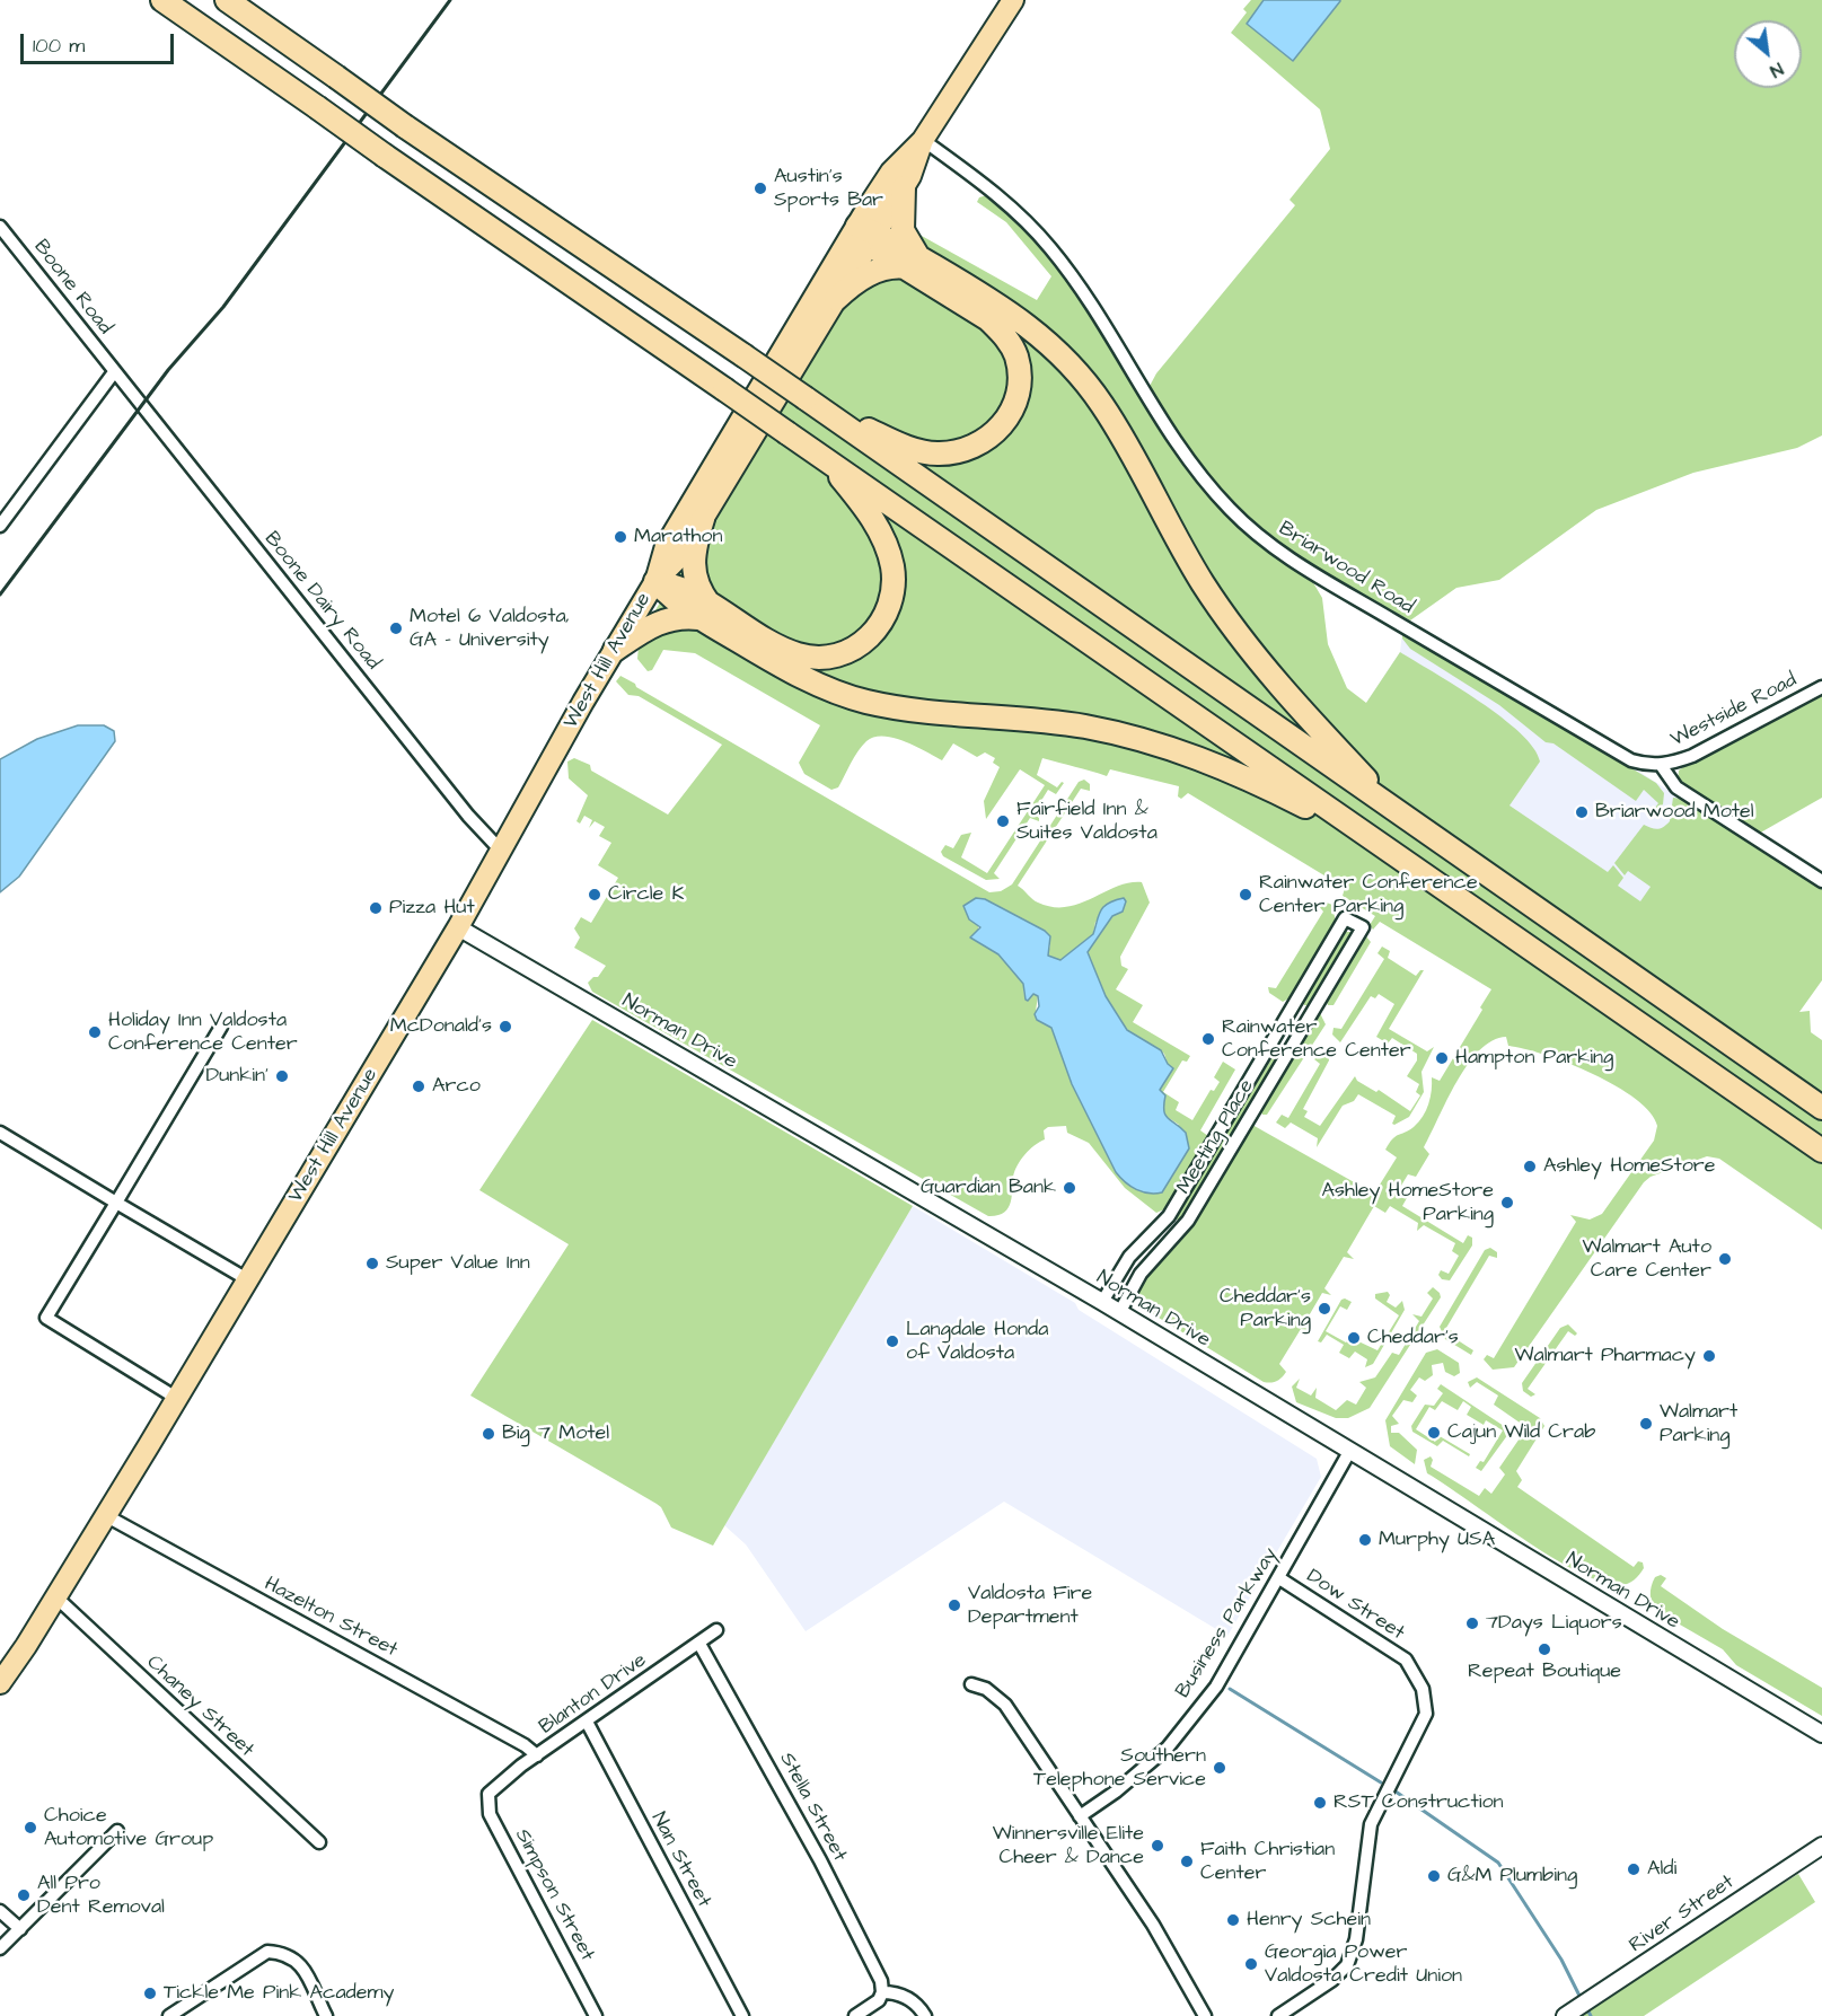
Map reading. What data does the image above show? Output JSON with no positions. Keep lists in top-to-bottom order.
{
  "streets": {
    "highway": ["West Hill Avenue"],
    "street": [
      "Boone Road",
      "Briarwood Road",
      "Boone Dairy Road",
      "Westside Road",
      "Norman Drive",
      "Meeting Place",
      "Dow Street",
      "Hazelton Street",
      "Business Parkway",
      "Blanton Drive",
      "Chaney Street",
      "Stella Street",
      "Nan Street",
      "Simpson Street",
      "River Street"
    ]
  },
  "crossings": [
    ["Boone Road", "Boone Dairy Road"],
    ["Briarwood Road", "West Hill Avenue"],
    ["Briarwood Road", "Westside Road"],
    ["Boone Dairy Road", "West Hill Avenue"],
    ["West Hill Avenue", "Norman Drive"],
    ["West Hill Avenue", "Hazelton Street"],
    ["West Hill Avenue", "Chaney Street"],
    ["Norman Drive", "Meeting Place"],
    ["Norman Drive", "Business Parkway"],
    ["Dow Street", "Business Parkway"],
    ["Hazelton Street", "Blanton Drive"],
    ["Blanton Drive", "Stella Street"],
    ["Blanton Drive", "Nan Street"],
    ["Blanton Drive", "Simpson Street"]
  ],
  "places": [
    "Austin's Sports Bar",
    "Marathon",
    "Motel 6 Valdosta, GA - University",
    "Briarwood Motel",
    "Fairfield Inn & Suites Valdosta",
    "Circle K",
    "Rainwater Conference Center Parking",
    "Pizza Hut",
    "McDonald's",
    "Holiday Inn Valdosta Conference Center",
    "Rainwater Conference Center",
    "Hampton Parking",
    "Dunkin'",
    "Arco",
    "Ashley HomeStore",
    "Guardian Bank",
    "Ashley HomeStore Parking",
    "Walmart Auto Care Center",
    "Super Value Inn",
    "Cheddar's Parking",
    "Cheddar's",
    "Langdale Honda of Valdosta",
    "Walmart Pharmacy",
    "Walmart Parking",
    "Cajun Wild Crab",
    "Big 7 Motel",
    "Murphy USA",
    "Valdosta Fire Department",
    "7Days Liquors",
    "Repeat Boutique",
    "Southern Telephone Service",
    "RST Construction",
    "Choice Automotive Group",
    "Winnersville Elite Cheer & Dance",
    "Faith Christian Center",
    "Aldi",
    "G&M Plumbing",
    "All Pro Dent Removal",
    "Henry Schein",
    "Georgia Power Valdosta Credit Union",
    "Tickle Me Pink Academy"
  ],
  "scale_bar": "100 m",
  "north": "bottom right"
}
